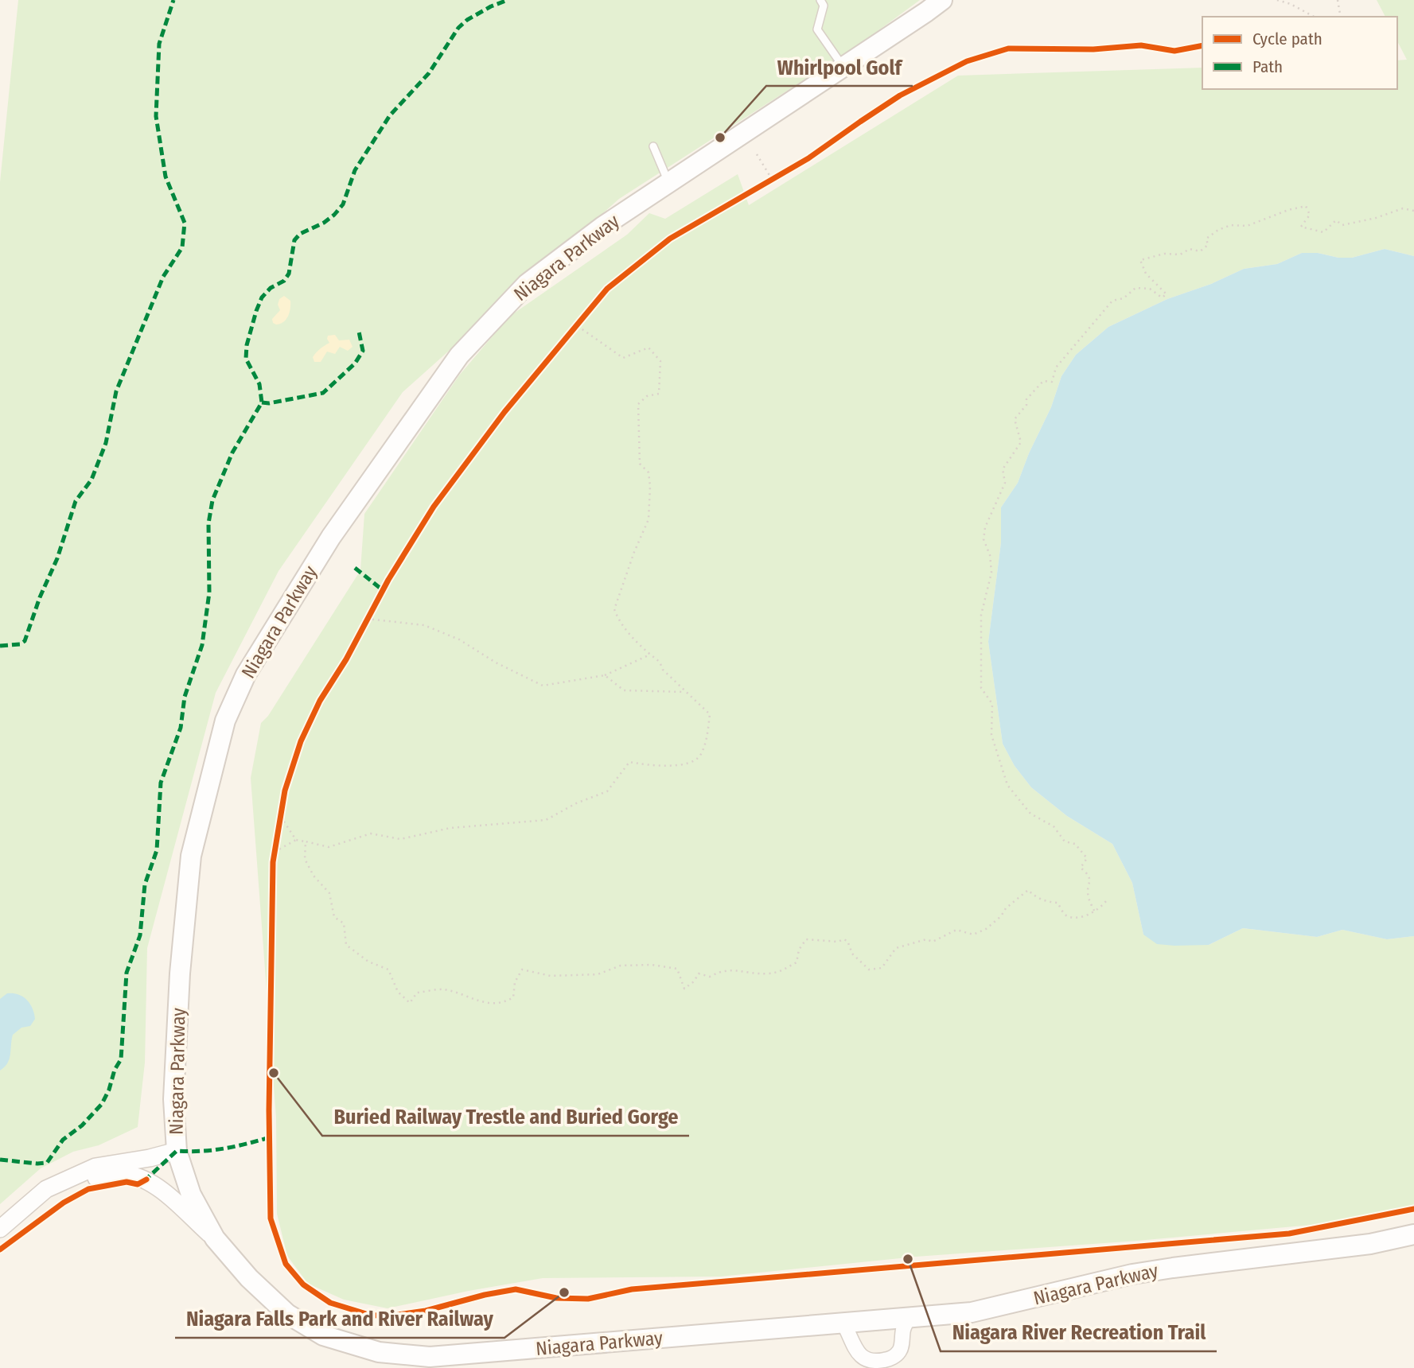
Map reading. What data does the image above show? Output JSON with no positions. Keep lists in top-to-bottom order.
{
  "streets": {
    "main road": ["Niagara Parkway"]
  },
  "places": [
    "Whirlpool Golf",
    "Buried Railway Trestle and Buried Gorge",
    "Niagara River Recreation Trail",
    "Niagara Falls Park and River Railway"
  ],
  "legend": ["Cycle path", "Path"]
}
